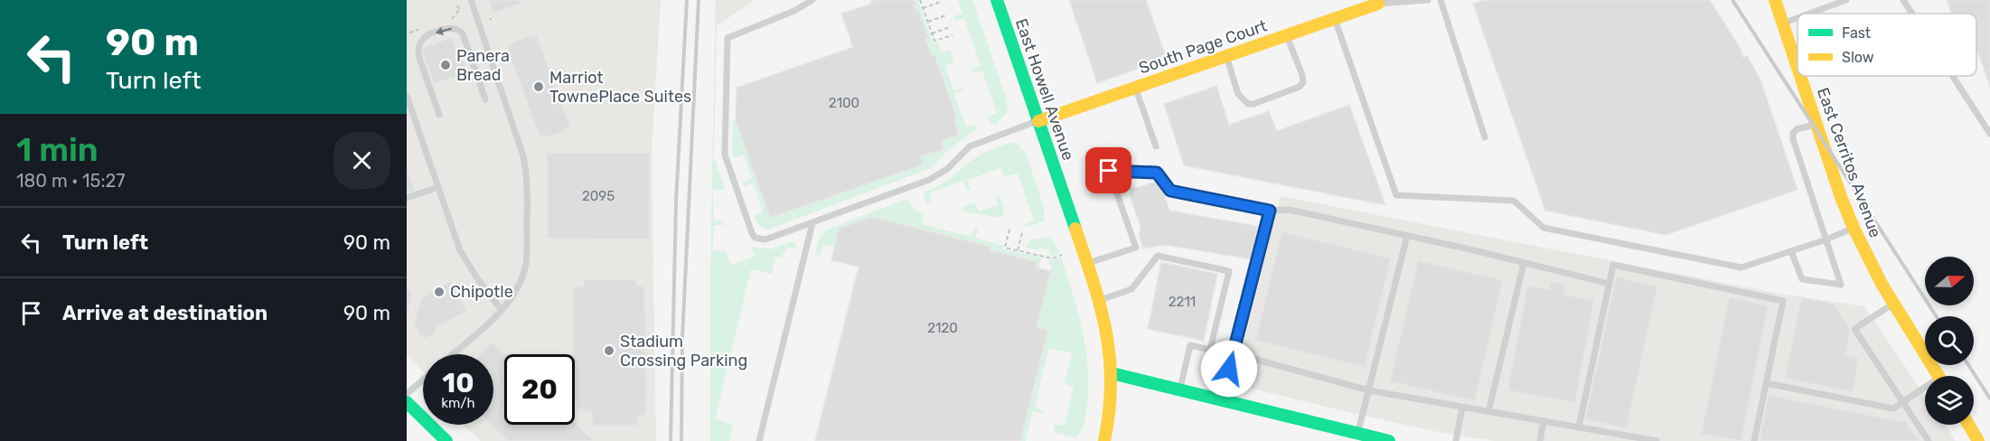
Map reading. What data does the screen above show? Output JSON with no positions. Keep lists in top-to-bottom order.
{
  "streets": {
    "street": ["South Page Court", "East Howell Avenue", "East Cerritos Avenue"]
  },
  "crossings": [
    ["South Page Court", "East Howell Avenue"]
  ],
  "places": [
    "Panera Bread",
    "Marriot TownePlace Suites",
    "Chipotle",
    "Stadium Crossing Parking"
  ],
  "house_numbers": [
    "2100",
    "2095",
    "2211",
    "2120"
  ],
  "legend": ["Fast", "Slow"],
  "north": "right",
  "page": {
    "turn": ["90 m", "Turn left"],
    "heading": ["1 min", "180 m · 15:27"],
    "list": [
      {
        "name": "Turn left",
        "value": "90 m"
      },
      {
        "name": "Arrive at destination",
        "value": "90 m"
      }
    ],
    "speed": "10 km/h",
    "limit": "20"
  }
}
